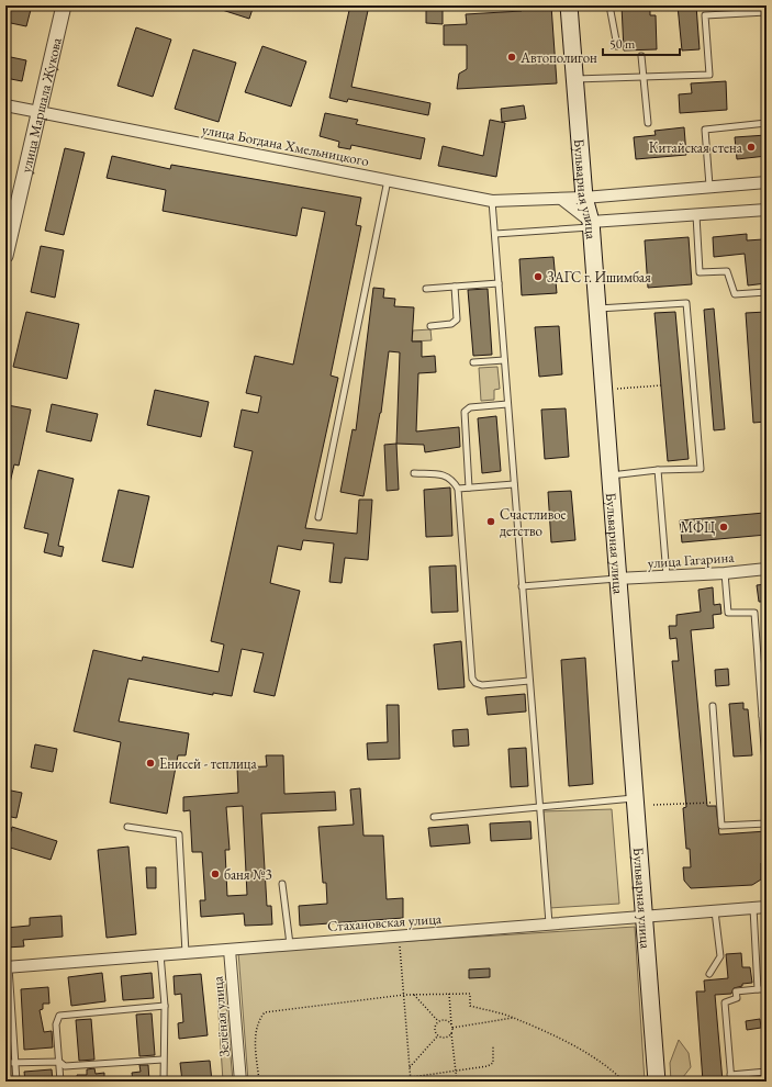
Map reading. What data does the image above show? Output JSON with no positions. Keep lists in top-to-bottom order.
{
  "streets": {
    "main road": ["Бульварная улица"],
    "street": [
      "улица Маршала Жукова",
      "улица Богдана Хмельницкого",
      "улица Гагарина",
      "Стахановская улица",
      "Зелёная улица"
    ]
  },
  "crossings": [
    ["улица Маршала Жукова", "улица Богдана Хмельницкого"],
    ["улица Богдана Хмельницкого", "Бульварная улица"],
    ["Бульварная улица", "улица Гагарина"],
    ["Бульварная улица", "Стахановская улица"],
    ["Стахановская улица", "Зелёная улица"]
  ],
  "places": [
    "Автополигон",
    "Китайская стена",
    "ЗАГС г. Ишимбая",
    "Счастливое детство",
    "МФЦ",
    "Енисей - теплица",
    "баня №3"
  ],
  "scale_bar": "50 m"
}
